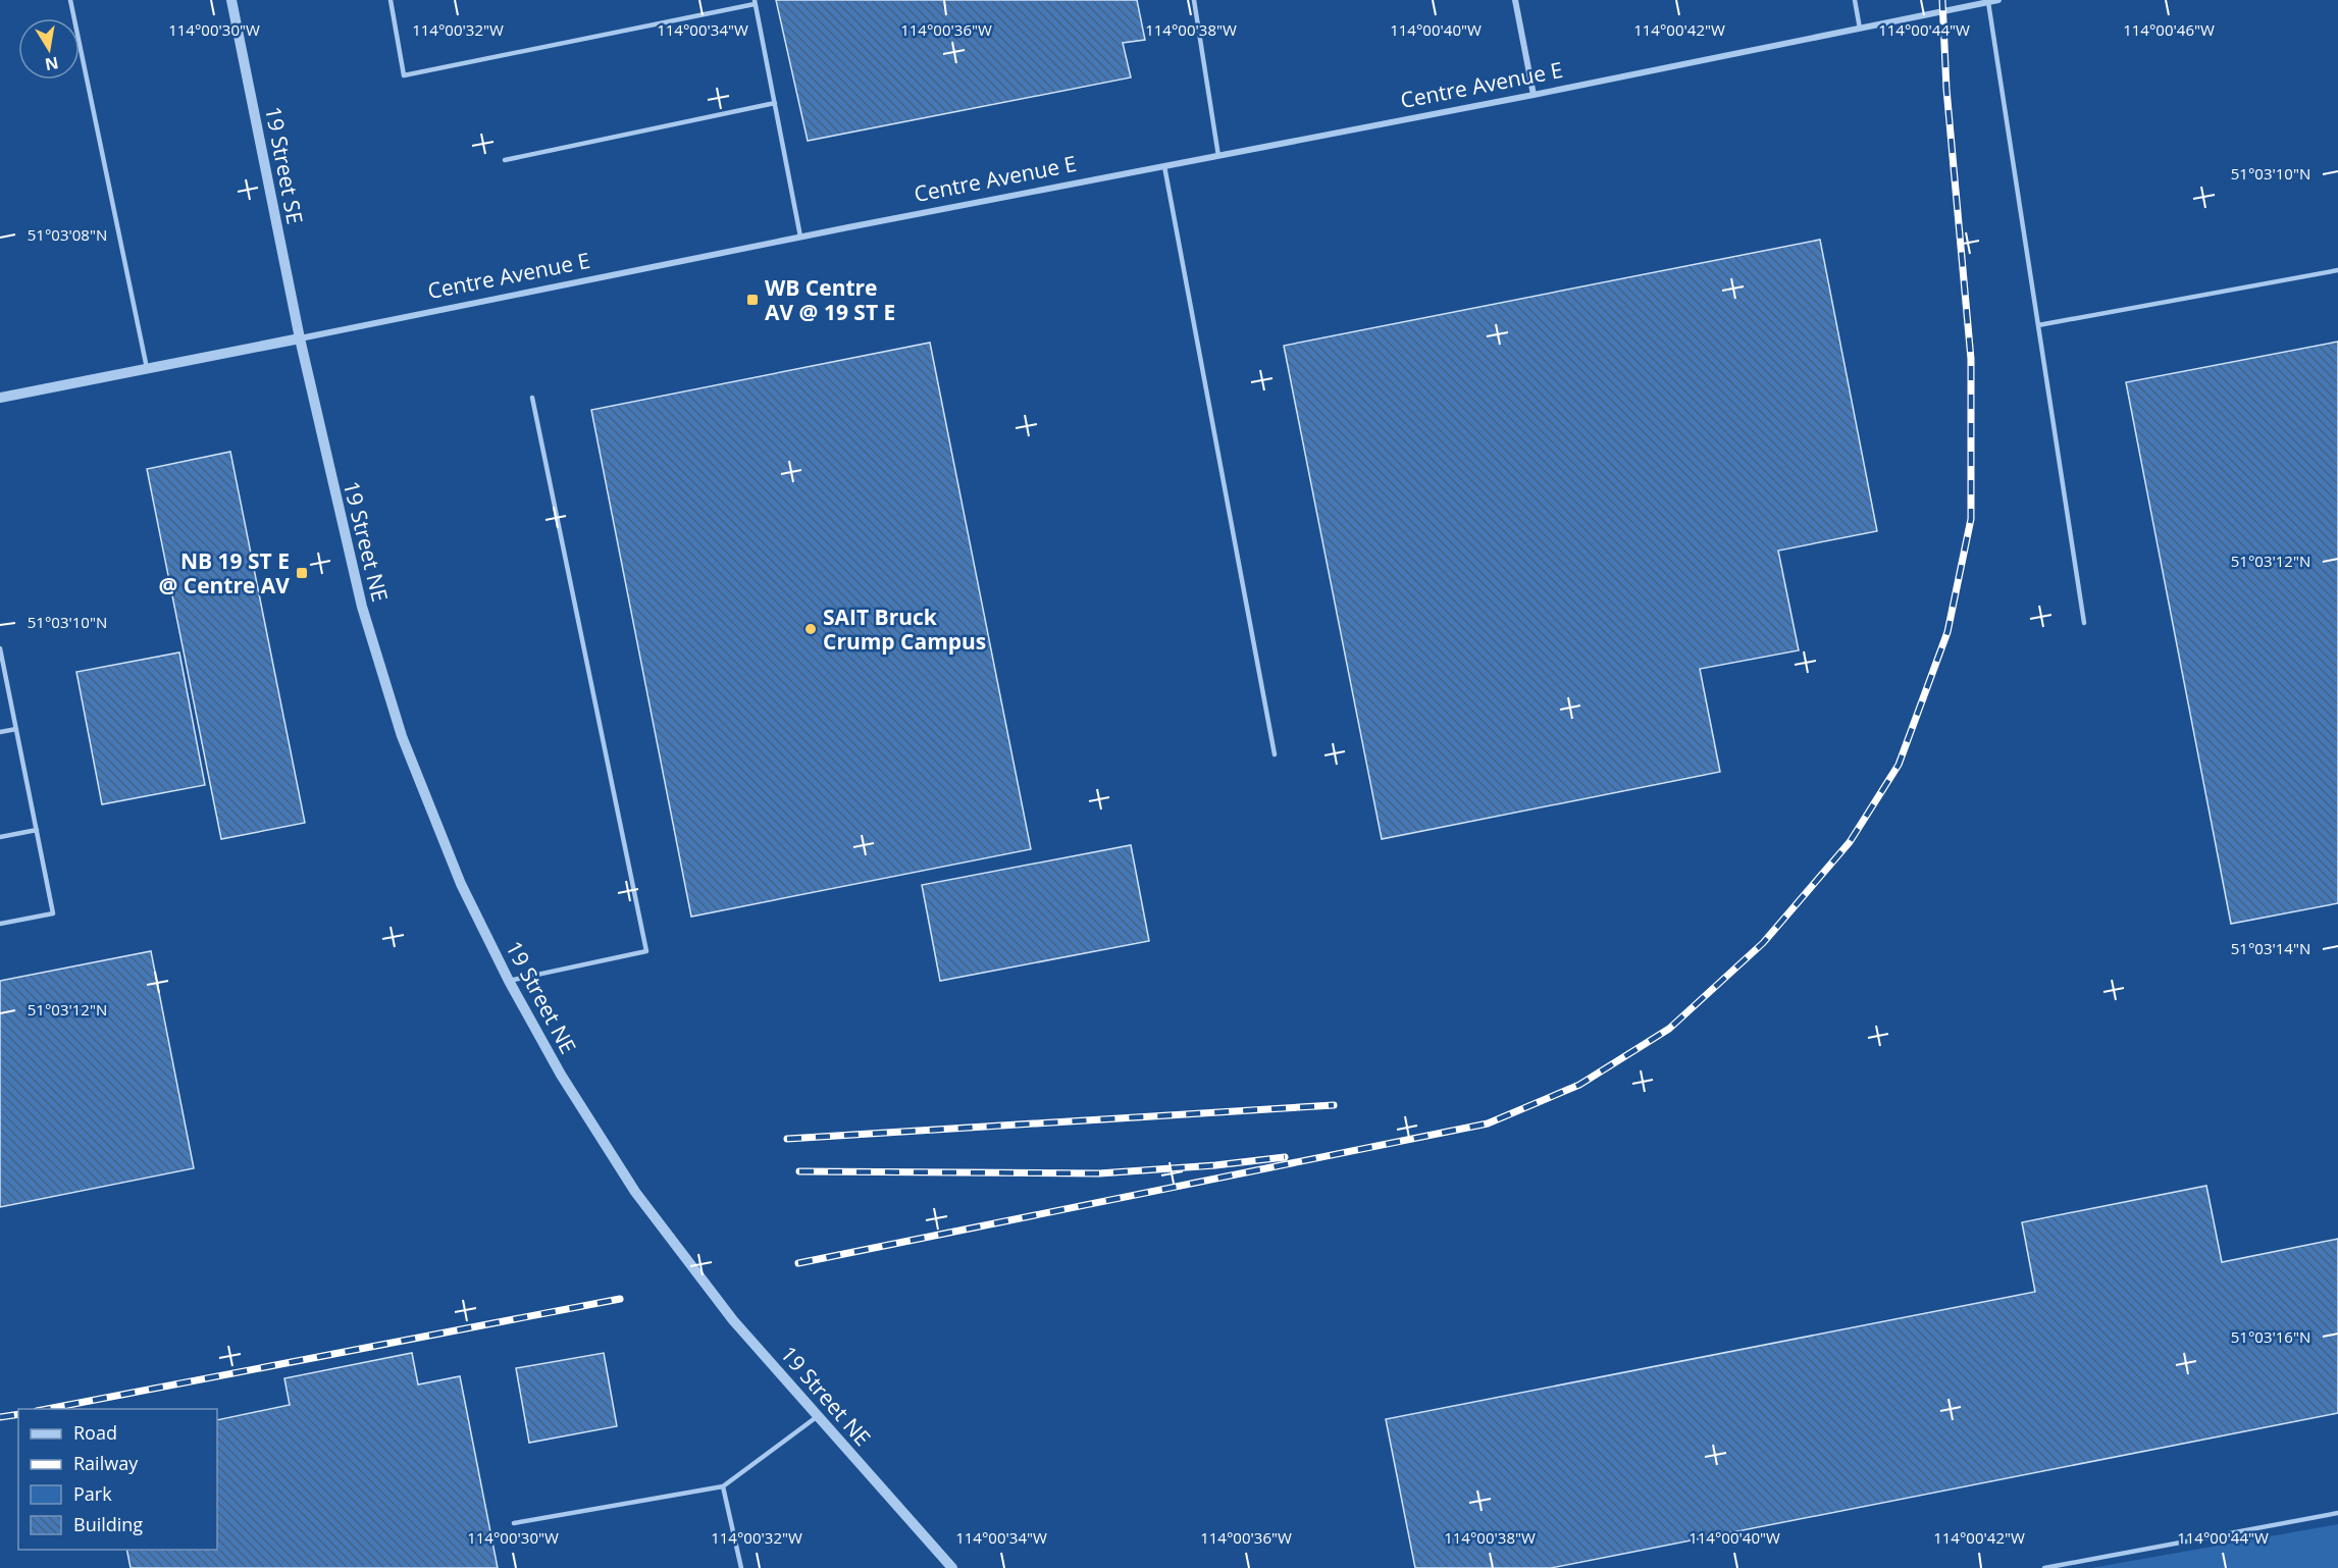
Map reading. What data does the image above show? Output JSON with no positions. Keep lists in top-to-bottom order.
{
  "streets": {
    "street": ["Centre Avenue E", "19 Street SE", "19 Street NE"]
  },
  "crossings": [
    ["Centre Avenue E", "19 Street SE"],
    ["Centre Avenue E", "19 Street NE"],
    ["19 Street SE", "19 Street NE"]
  ],
  "places": {
    "transit": ["WB Centre AV @ 19 ST E", "NB 19 ST E @ Centre AV"],
    "other": ["SAIT Bruck Crump Campus"]
  },
  "legend": [
    "Road",
    "Railway",
    "Park",
    "Building"
  ],
  "north": "bottom",
  "coordinates": [
    "114°00'30\"W",
    "114°00'32\"W",
    "114°00'34\"W",
    "114°00'36\"W",
    "114°00'38\"W",
    "114°00'40\"W",
    "114°00'42\"W",
    "114°00'44\"W",
    "114°00'46\"W",
    "51°03'10\"N",
    "51°03'08\"N",
    "51°03'12\"N",
    "51°03'14\"N",
    "51°03'16\"N"
  ]
}
